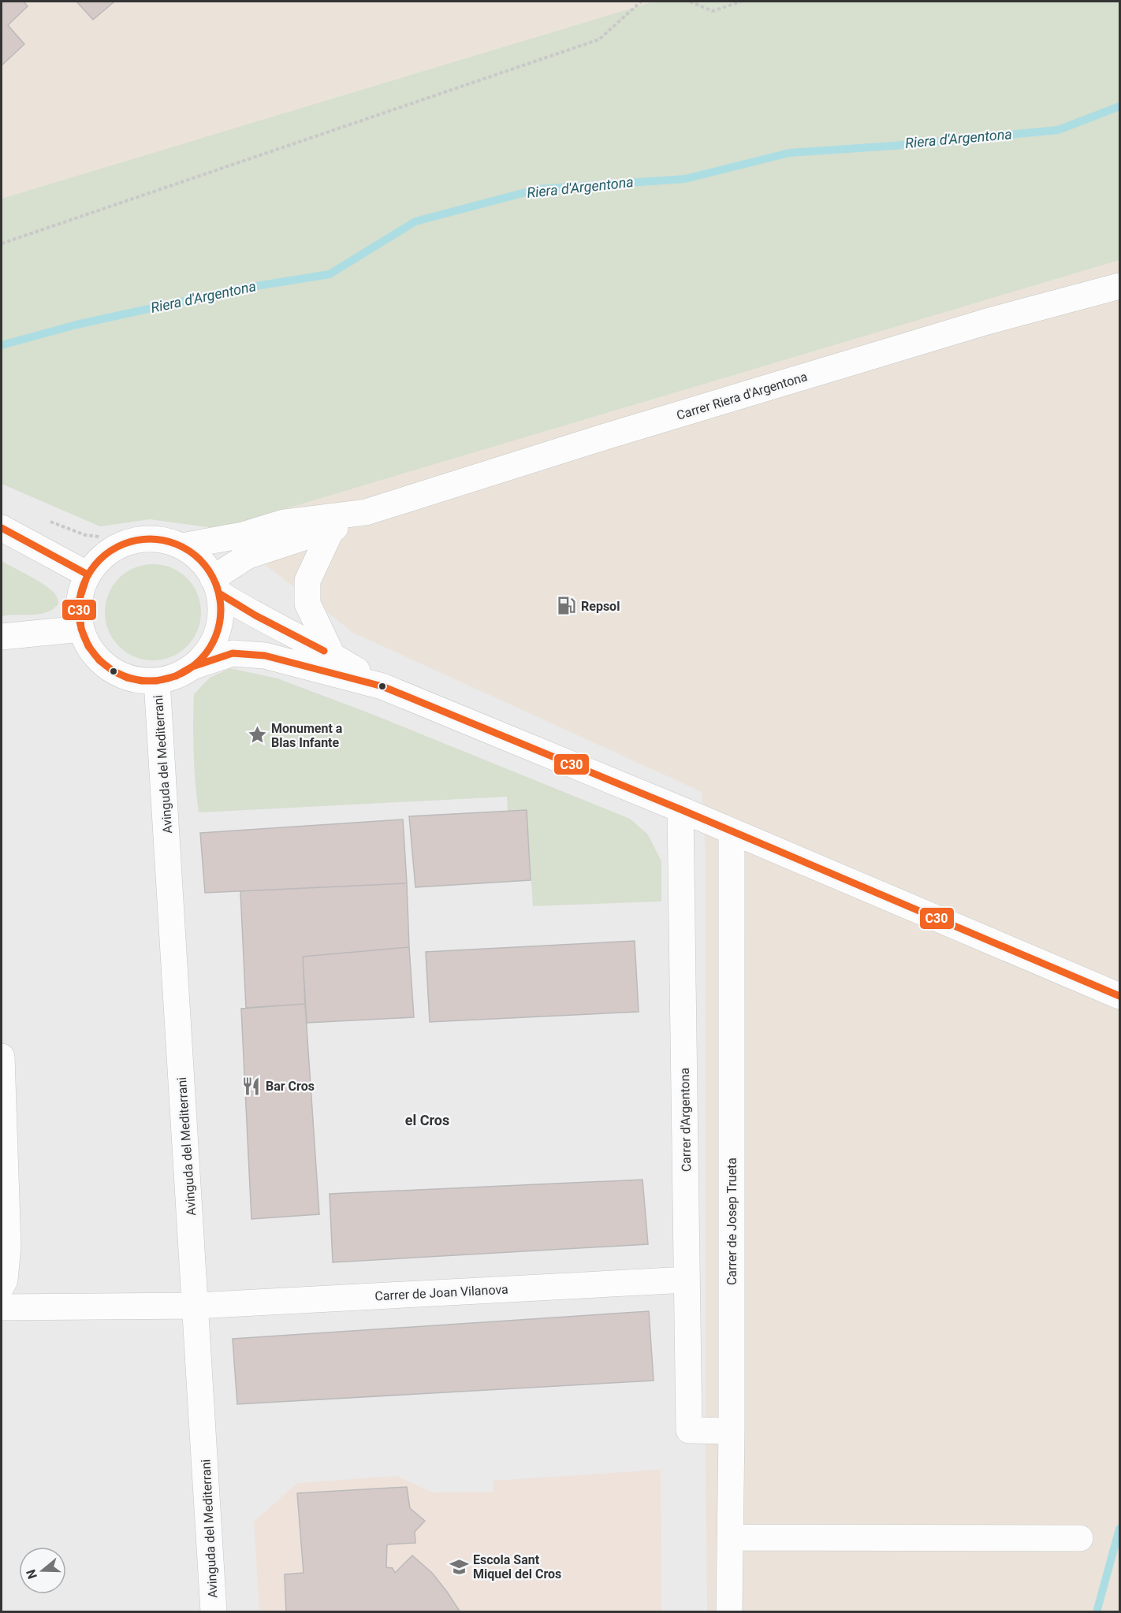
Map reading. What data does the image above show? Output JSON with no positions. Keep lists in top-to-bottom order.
{
  "streets": {
    "street": [
      "Carrer Riera d'Argentona",
      "Avinguda del Mediterrani",
      "Carrer d'Argentona",
      "Carrer de Josep Trueta",
      "Carrer de Joan Vilanova"
    ]
  },
  "crossings": [
    ["Carrer Riera d'Argentona", "Avinguda del Mediterrani"],
    ["Avinguda del Mediterrani", "Carrer de Joan Vilanova"],
    ["Carrer d'Argentona", "Carrer de Josep Trueta"],
    ["Carrer d'Argentona", "Carrer de Joan Vilanova"]
  ],
  "districts": ["el Cros"],
  "water": ["Riera d'Argentona"],
  "places": {
    "fuel station": ["Repsol"],
    "place": ["Monument a Blas Infante"],
    "restaurant": ["Bar Cros"],
    "school or university": ["Escola Sant Miquel del Cros"]
  },
  "lines": ["transit line C30"],
  "north": "left"
}
